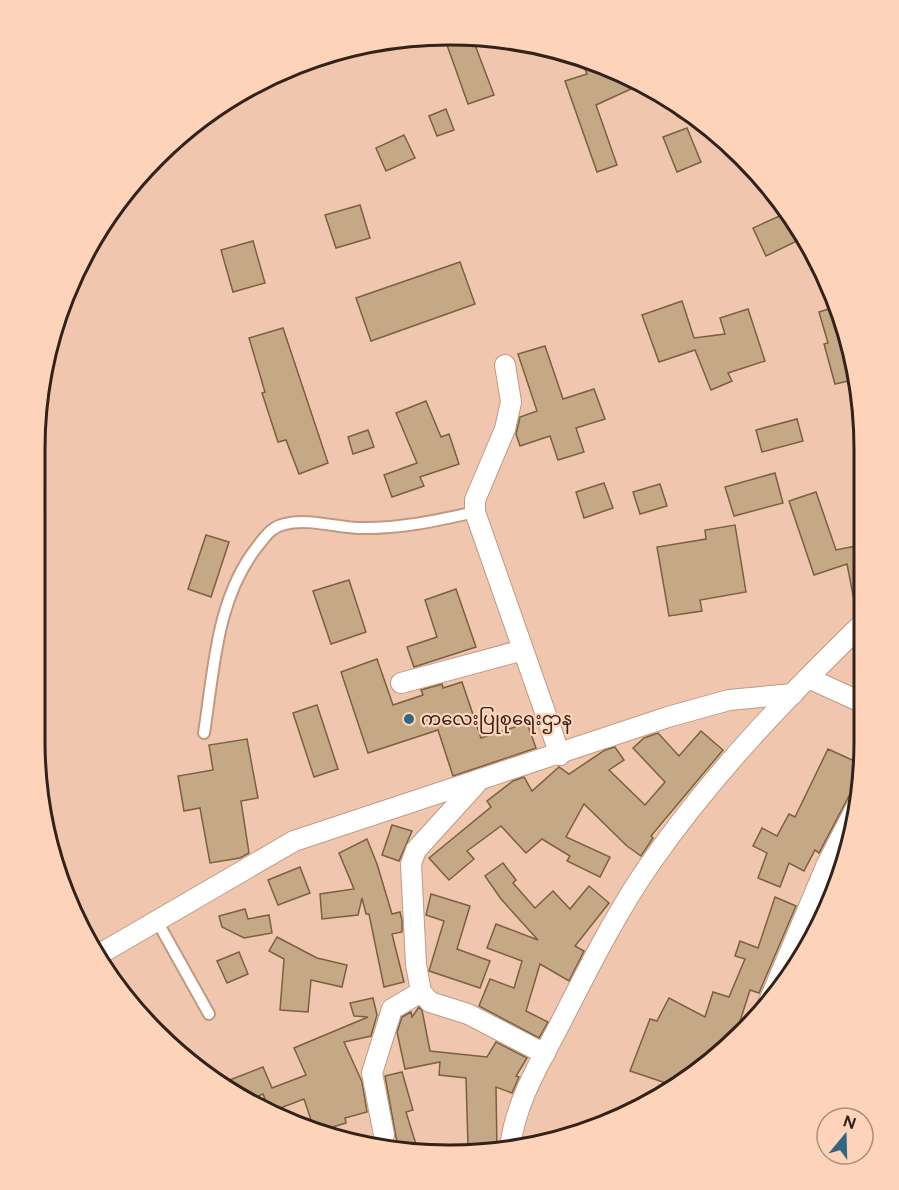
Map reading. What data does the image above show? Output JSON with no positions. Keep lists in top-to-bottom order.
{
  "places": ["ကလေးပြုစုရေးဌာန"],
  "north": "top"
}
